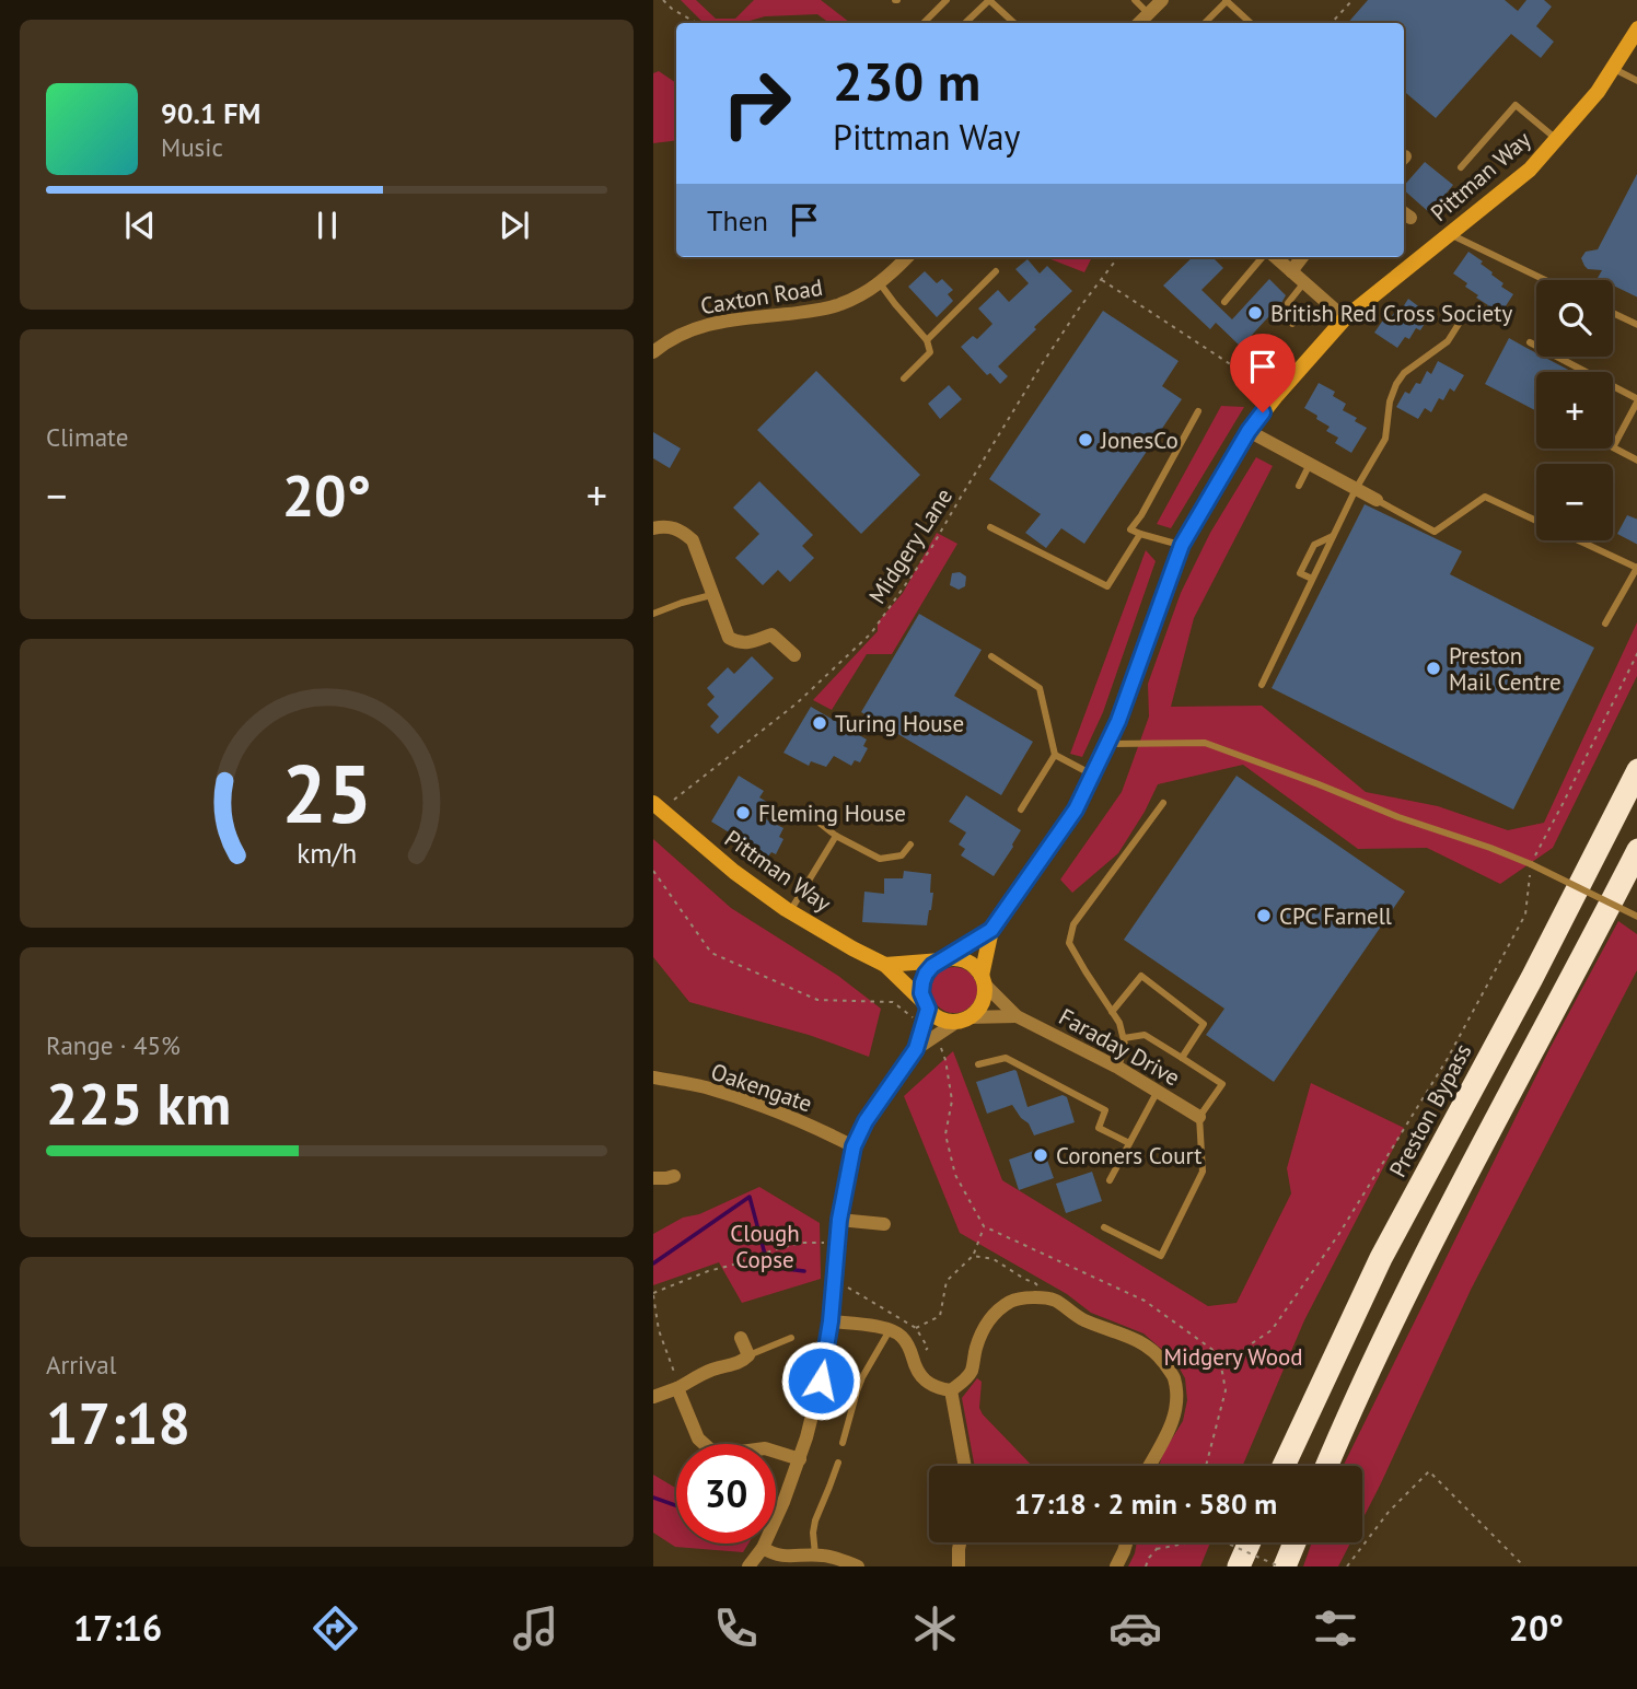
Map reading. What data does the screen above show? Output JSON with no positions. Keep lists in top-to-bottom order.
{
  "streets": {
    "highway": ["Preston Bypass"],
    "street": [
      "Pittman Way",
      "Caxton Road",
      "Faraday Drive",
      "Oakengate"
    ],
    "path": ["Midgery Lane"]
  },
  "crossings": [
    ["Pittman Way", "Faraday Drive"]
  ],
  "parks": ["Clough Copse", "Midgery Wood"],
  "places": [
    "British Red Cross Society",
    "JonesCo",
    "Preston Mail Centre",
    "Turing House",
    "Fleming House",
    "CPC Farnell",
    "Coroners Court"
  ],
  "page": {
    "turn": ["230 m", "Pittman Way"],
    "song": ["90.1 FM", "Music"],
    "then": "Then",
    "map_buttons": ["+", "−"],
    "tile": [
      "Climate",
      ["Range · 45%", "225 km"],
      ["Arrival", "17:18"]
    ],
    "heat": ["−", "20°", "+"],
    "limit": "30",
    "trip": "17:18 · 2 min · 580 m",
    "tabs": ["17:16", "20°"],
    "gauge": ["25", "km/h"]
  }
}
